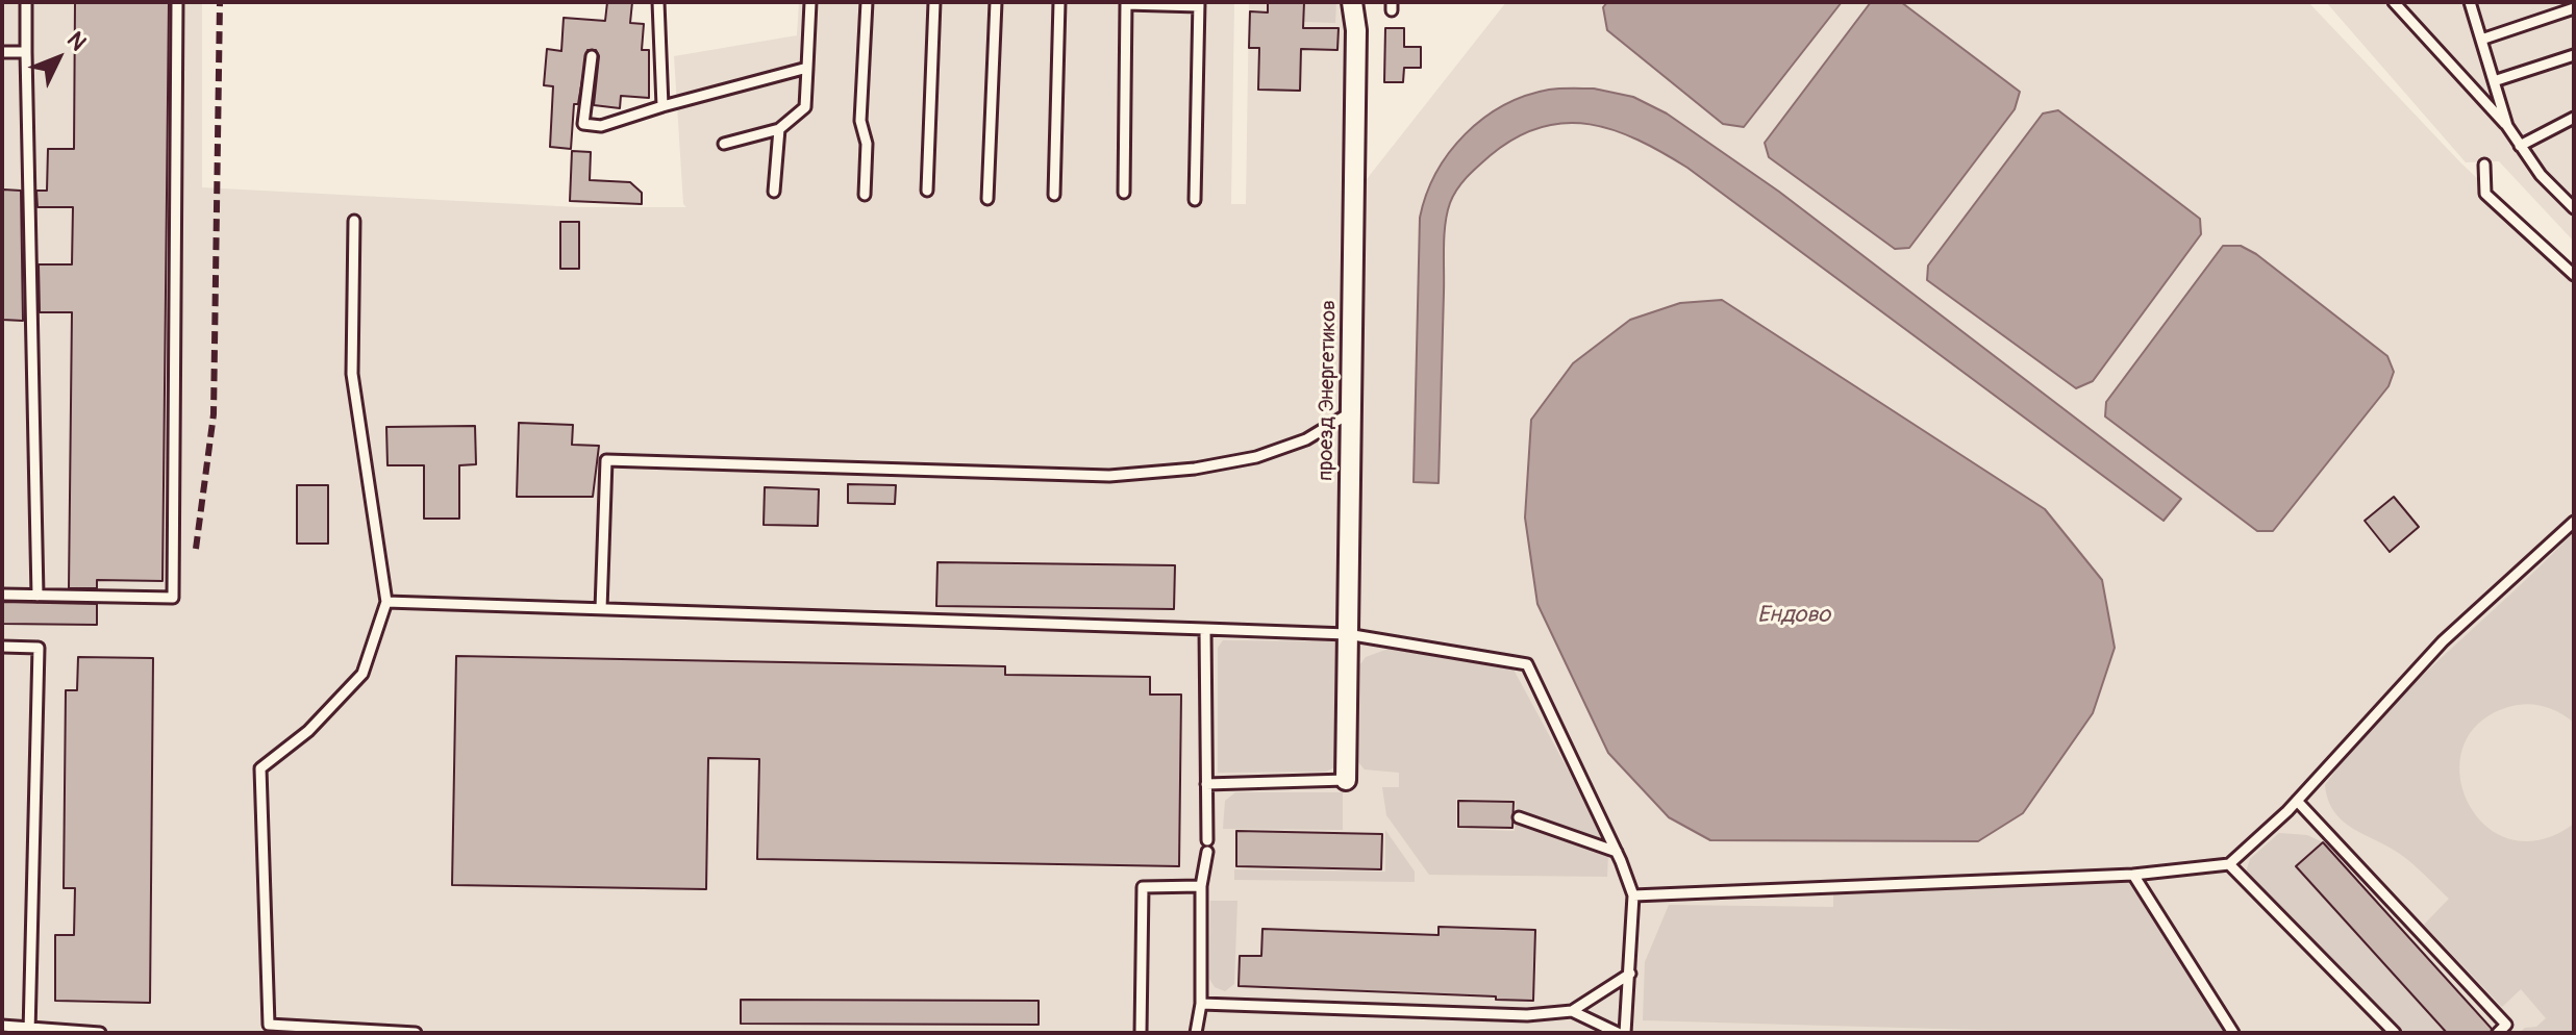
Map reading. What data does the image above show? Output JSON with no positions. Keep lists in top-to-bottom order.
{
  "streets": {
    "street": ["проезд Энергетиков"]
  },
  "water": ["Ендово"],
  "north": "top right"
}
